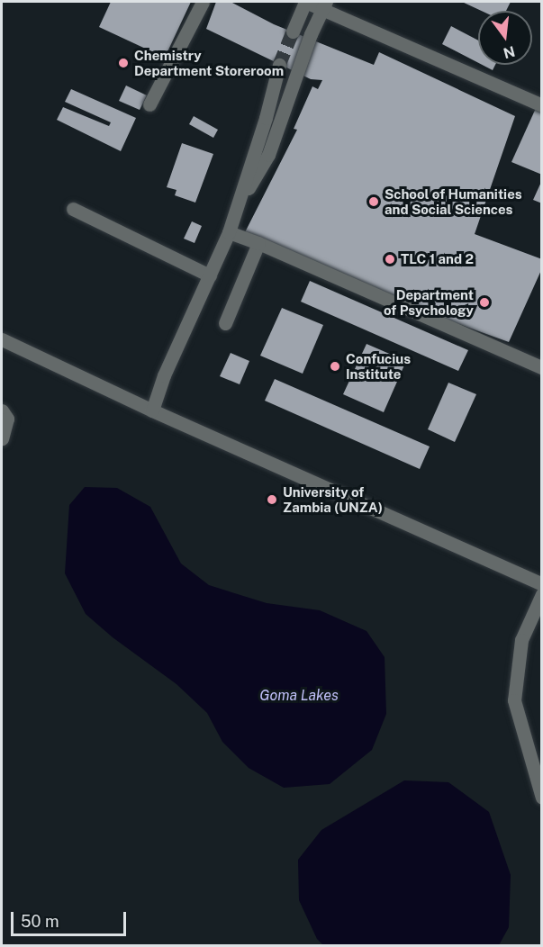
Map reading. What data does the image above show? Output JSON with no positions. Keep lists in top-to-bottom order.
{
  "water": ["Goma Lakes"],
  "places": [
    "Chemistry Department Storeroom",
    "School of Humanities and Social Sciences",
    "TLC 1 and 2",
    "Department of Psychology",
    "Confucius Institute",
    "University of Zambia (UNZA)"
  ],
  "scale_bar": "50 m",
  "north": "bottom"
}
